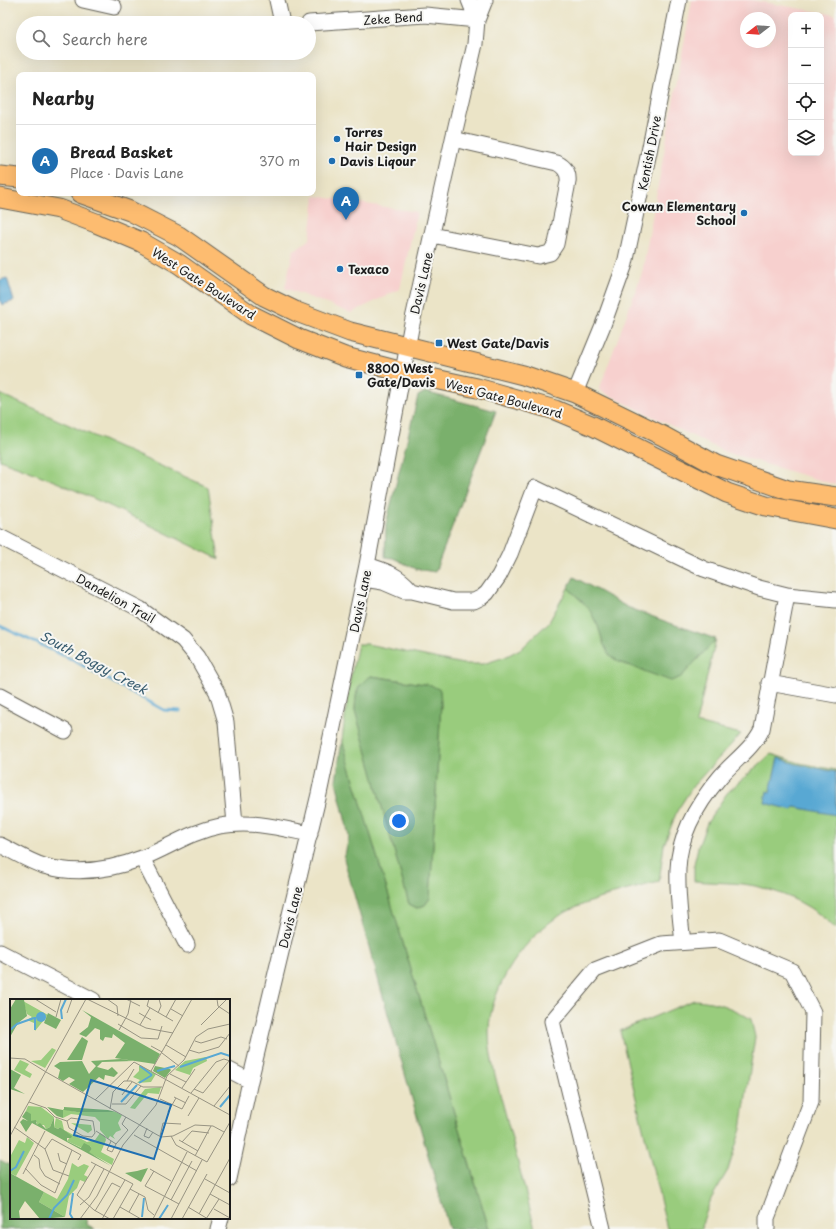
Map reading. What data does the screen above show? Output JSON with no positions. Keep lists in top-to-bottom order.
{
  "streets": {
    "main road": ["West Gate Boulevard"],
    "street": [
      "Zeke Bend",
      "Kentish Drive",
      "Davis Lane",
      "Dandelion Trail"
    ]
  },
  "crossings": [
    ["Zeke Bend", "Davis Lane"],
    ["Kentish Drive", "West Gate Boulevard"],
    ["West Gate Boulevard", "Davis Lane"]
  ],
  "water": ["South Boggy Creek"],
  "places": {
    "other": [
      "Torres Hair Design",
      "Davis Liqour",
      "Cowan Elementary School",
      "Texaco"
    ],
    "transit": ["West Gate/Davis", "8800 West Gate/Davis"]
  },
  "north": "left",
  "page": {
    "map_buttons": ["+", "−"],
    "search": "Search here",
    "heading": "Nearby",
    "list": [
      {
        "mark": "A",
        "name": "Bread Basket",
        "note": "Place · Davis Lane",
        "value": "370 m"
      }
    ],
    "pins": "A"
  }
}
